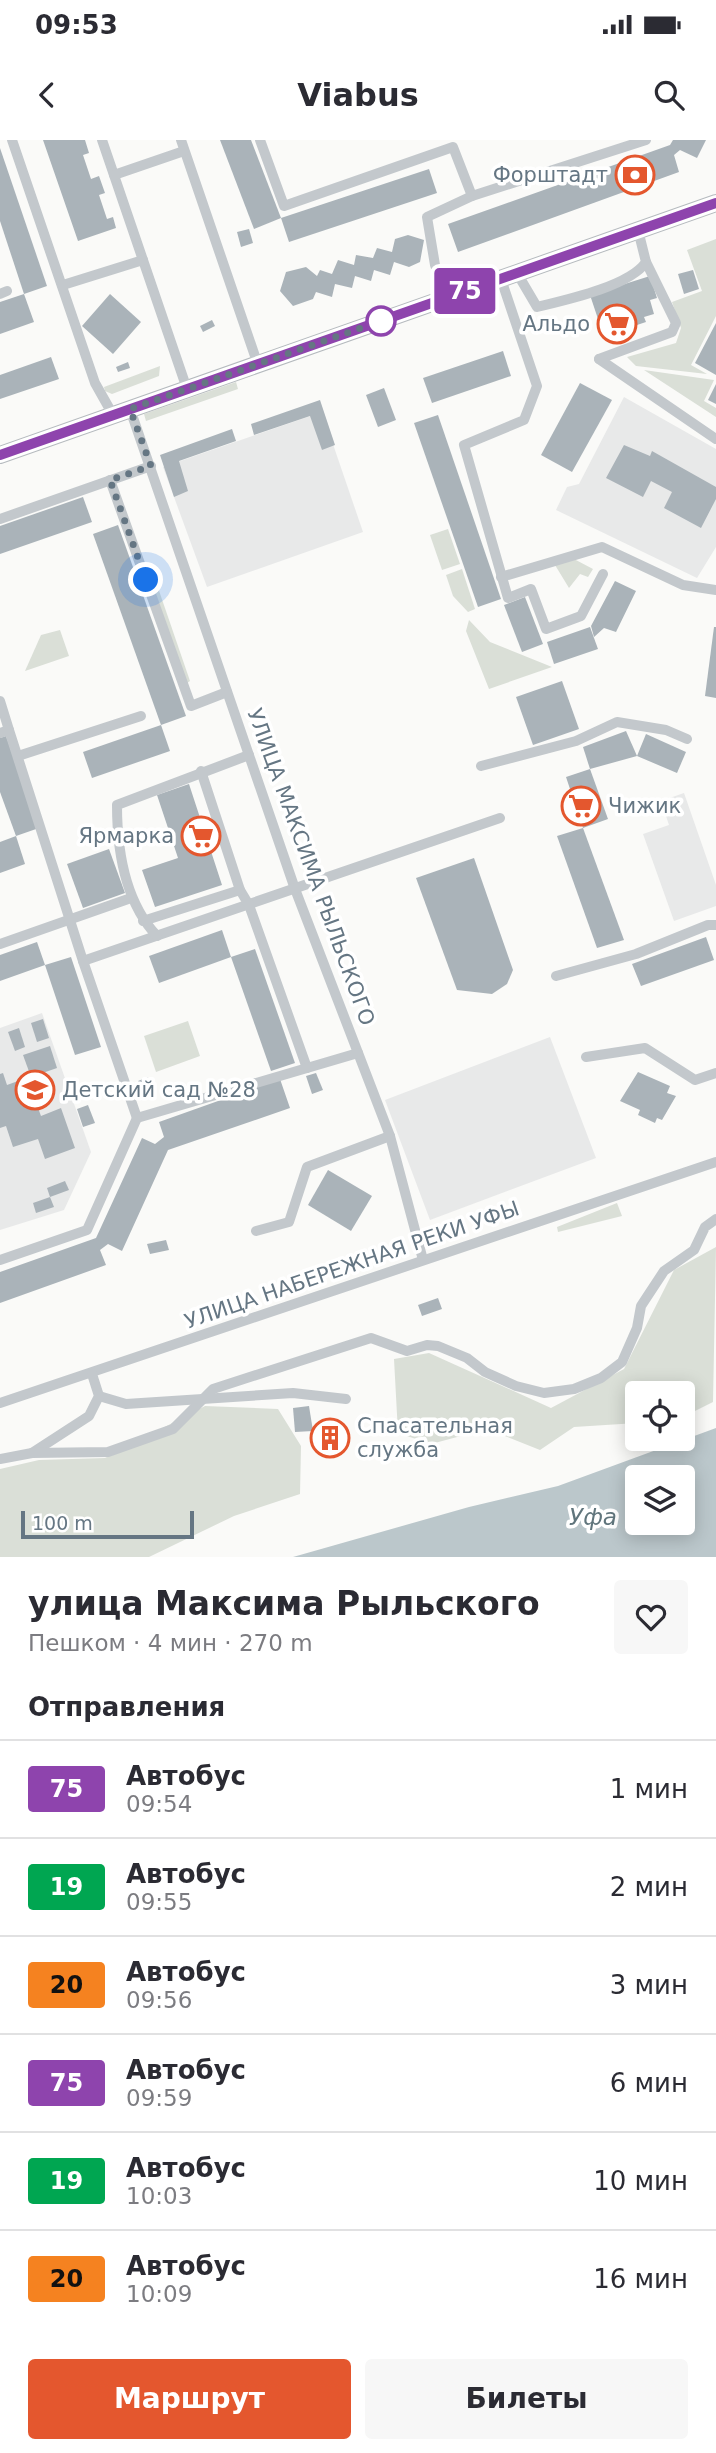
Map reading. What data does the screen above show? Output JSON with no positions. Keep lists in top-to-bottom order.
{
  "streets": {
    "street": ["УЛИЦА МАКСИМА РЫЛЬСКОГО", "УЛИЦА НАБЕРЕЖНАЯ РЕКИ УФЫ"]
  },
  "crossings": [
    ["УЛИЦА МАКСИМА РЫЛЬСКОГО", "УЛИЦА НАБЕРЕЖНАЯ РЕКИ УФЫ"]
  ],
  "water": ["Уфа"],
  "places": {
    "bank": ["Форштадт"],
    "supermarket": ["Альдо", "Чижик", "Ярмарка"],
    "school or university": ["Детский сад №28"],
    "building": ["Спасательная служба"]
  },
  "lines": ["bus line 75"],
  "scale_bar": "100 m",
  "page": {
    "status": "09:53",
    "header": "Viabus",
    "on_map": "75",
    "scale": "100 m",
    "heading": [
      ["улица Максима Рыльского", "Пешком · 4 мин · 270 m"],
      "Отправления"
    ],
    "list": [
      {
        "mark": "75",
        "name": "Автобус",
        "note": "09:54",
        "value": "1 мин"
      },
      {
        "mark": "19",
        "name": "Автобус",
        "note": "09:55",
        "value": "2 мин"
      },
      {
        "mark": "20",
        "name": "Автобус",
        "note": "09:56",
        "value": "3 мин"
      },
      {
        "mark": "75",
        "name": "Автобус",
        "note": "09:59",
        "value": "6 мин"
      },
      {
        "mark": "19",
        "name": "Автобус",
        "note": "10:03",
        "value": "10 мин"
      },
      {
        "mark": "20",
        "name": "Автобус",
        "note": "10:09",
        "value": "16 мин"
      }
    ],
    "buttons": ["Маршрут", "Билеты"]
  }
}
